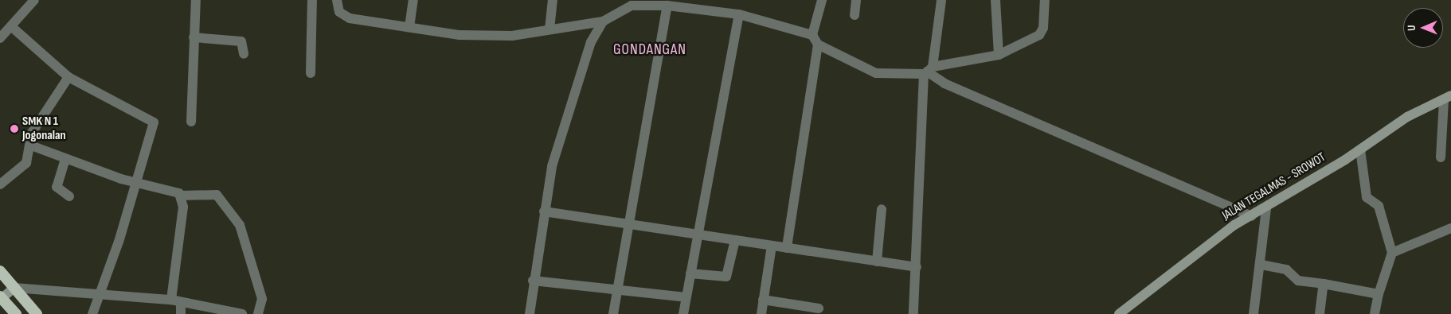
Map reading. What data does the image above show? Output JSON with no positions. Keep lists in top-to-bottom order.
{
  "streets": {
    "main road": ["JALAN TEGALMAS - SROWOT"]
  },
  "districts": ["GONDANGAN"],
  "places": ["SMK N 1 Jogonalan"],
  "north": "left"
}
